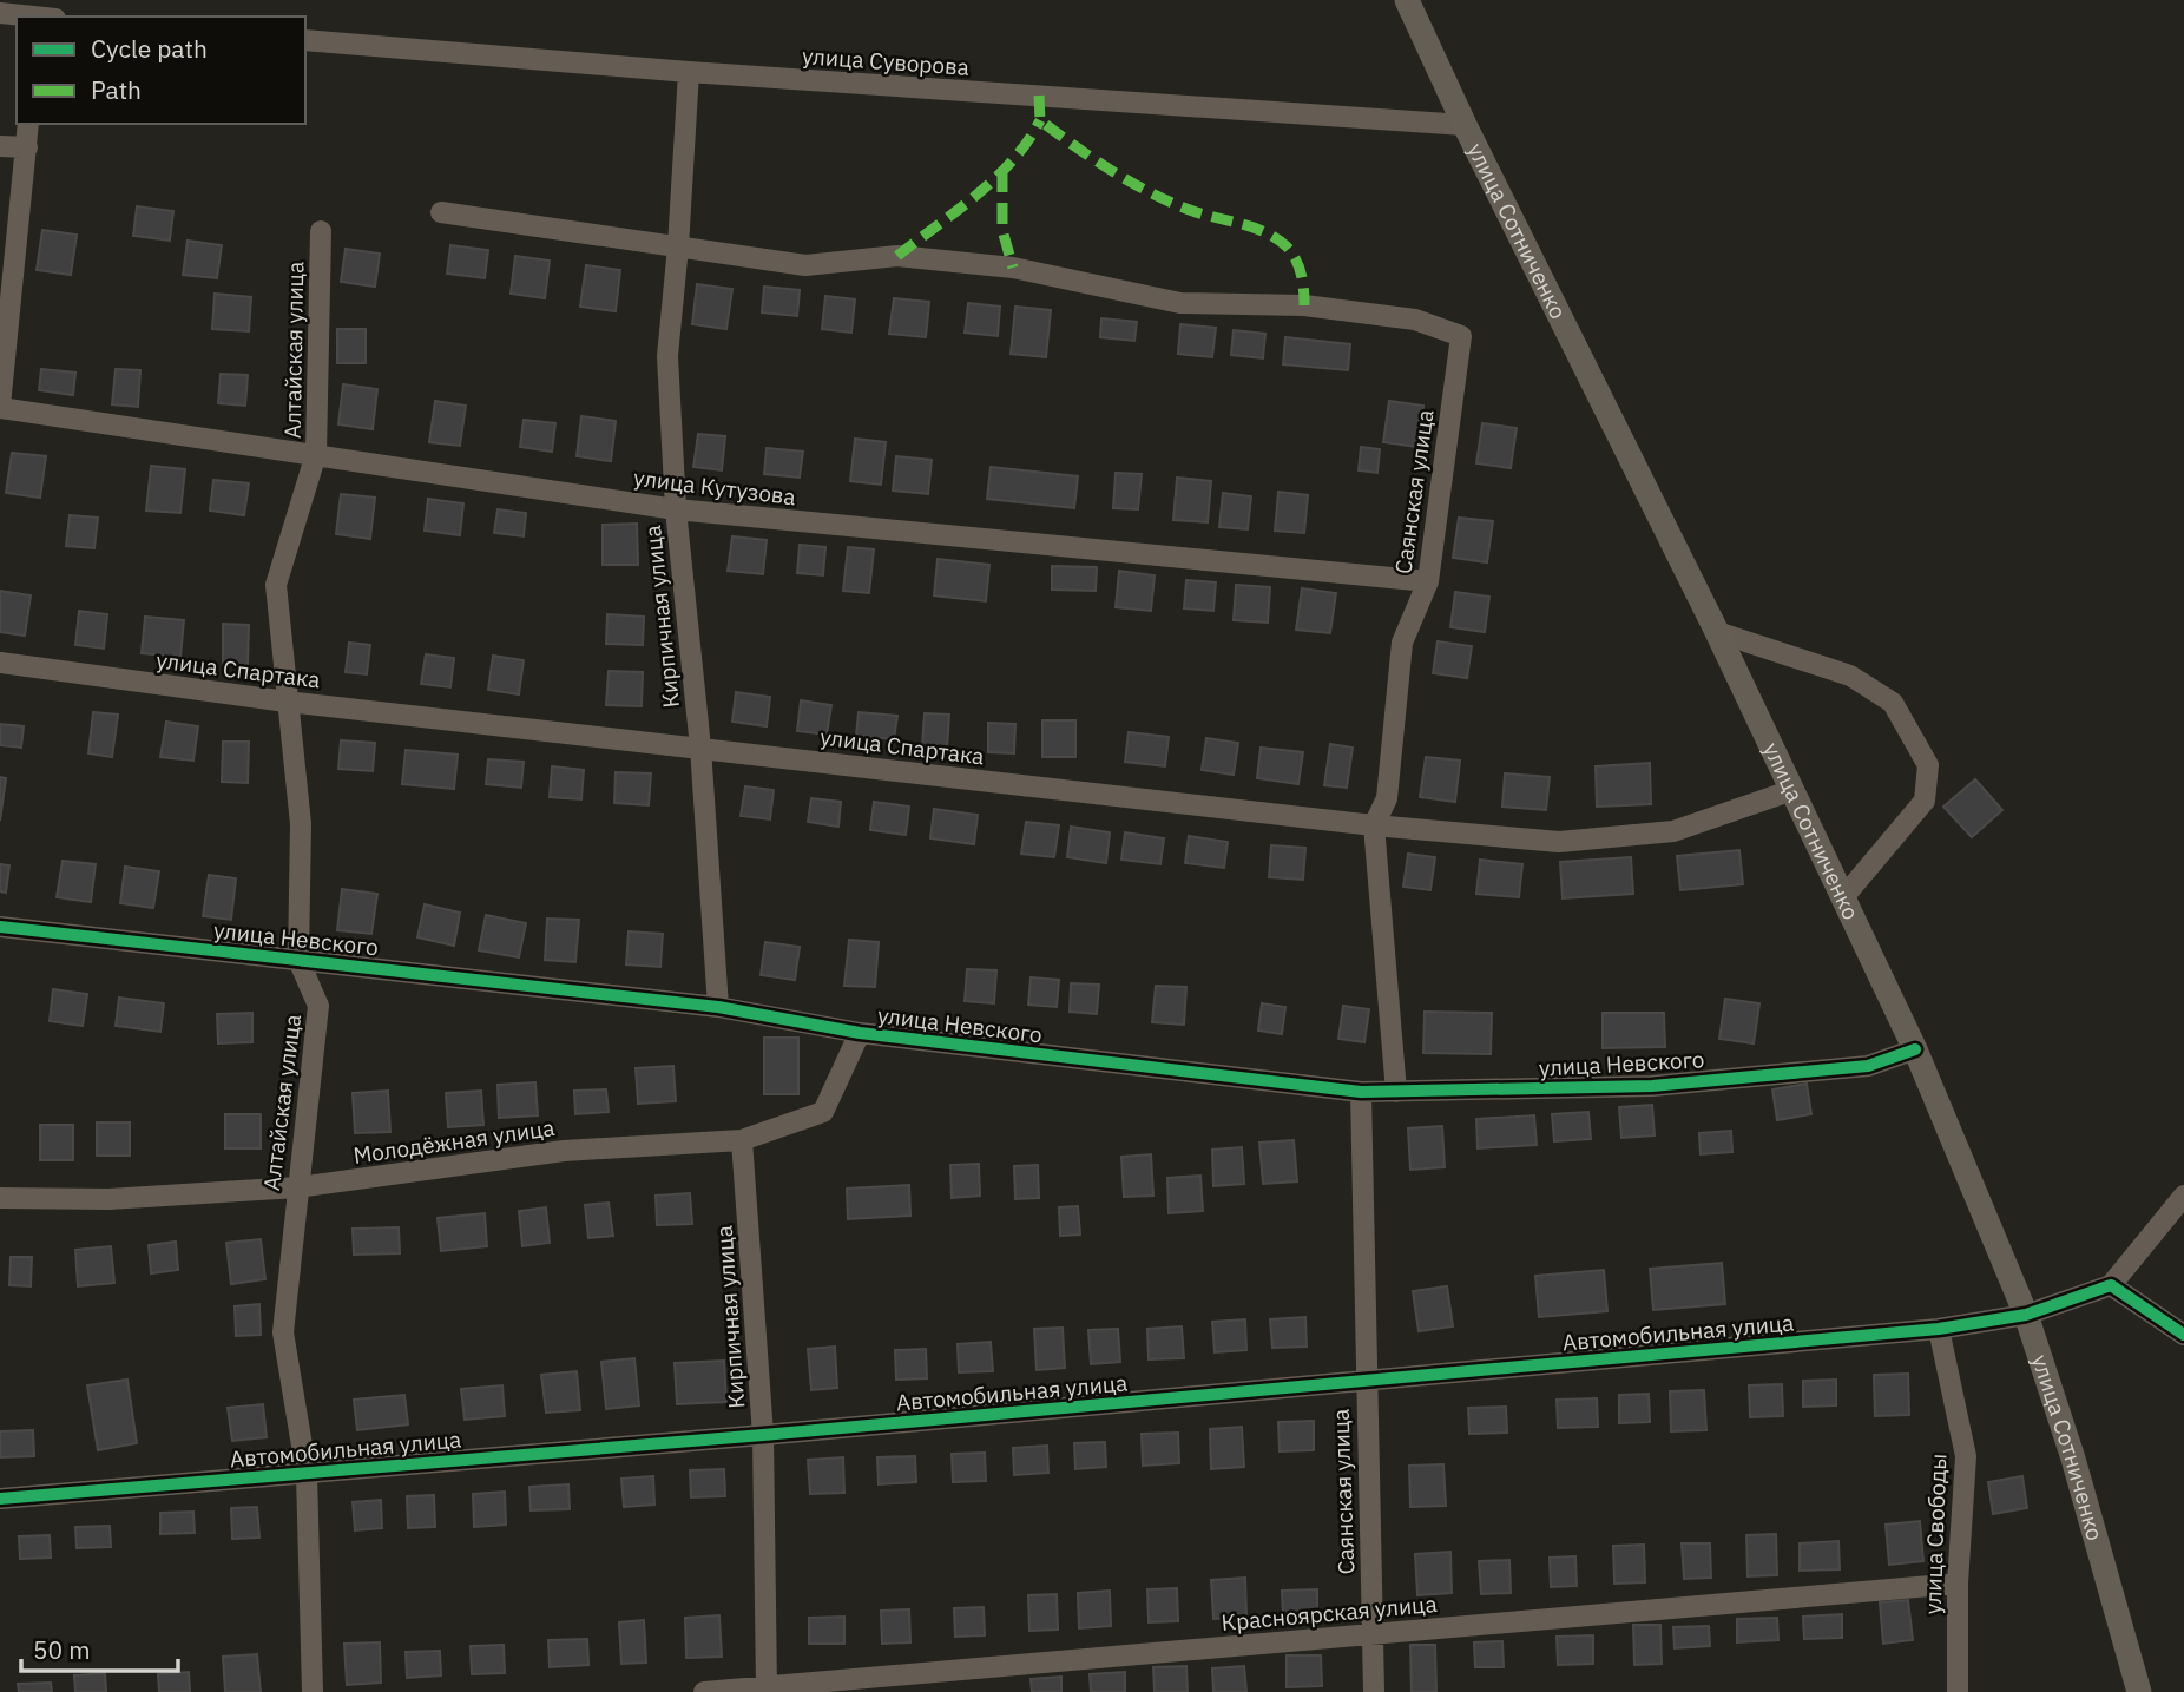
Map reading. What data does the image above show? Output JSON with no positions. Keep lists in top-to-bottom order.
{
  "streets": {
    "main road": ["улица Сотниченко"],
    "street": [
      "улица Суворова",
      "Алтайская улица",
      "улица Кутузова",
      "Саянская улица",
      "Кирпичная улица",
      "улица Спартака",
      "улица Невского",
      "Молодёжная улица",
      "Автомобильная улица",
      "улица Свободы",
      "Красноярская улица"
    ]
  },
  "crossings": [
    ["улица Суворова", "улица Сотниченко"],
    ["улица Суворова", "Кирпичная улица"],
    ["улица Сотниченко", "улица Спартака"],
    ["улица Сотниченко", "улица Невского"],
    ["улица Сотниченко", "Автомобильная улица"],
    ["Алтайская улица", "улица Кутузова"],
    ["Алтайская улица", "улица Спартака"],
    ["Алтайская улица", "улица Невского"],
    ["Алтайская улица", "Молодёжная улица"],
    ["Алтайская улица", "Автомобильная улица"],
    ["улица Кутузова", "Саянская улица"],
    ["улица Кутузова", "Кирпичная улица"],
    ["Саянская улица", "Кирпичная улица"],
    ["Саянская улица", "улица Спартака"],
    ["Саянская улица", "улица Невского"],
    ["Саянская улица", "Автомобильная улица"],
    ["Саянская улица", "Красноярская улица"],
    ["Кирпичная улица", "улица Спартака"],
    ["Кирпичная улица", "улица Невского"],
    ["Кирпичная улица", "Молодёжная улица"],
    ["Кирпичная улица", "Автомобильная улица"],
    ["Кирпичная улица", "Красноярская улица"],
    ["улица Невского", "Молодёжная улица"],
    ["Автомобильная улица", "улица Свободы"],
    ["улица Свободы", "Красноярская улица"]
  ],
  "legend": ["Cycle path", "Path"],
  "scale_bar": "50 m"
}
